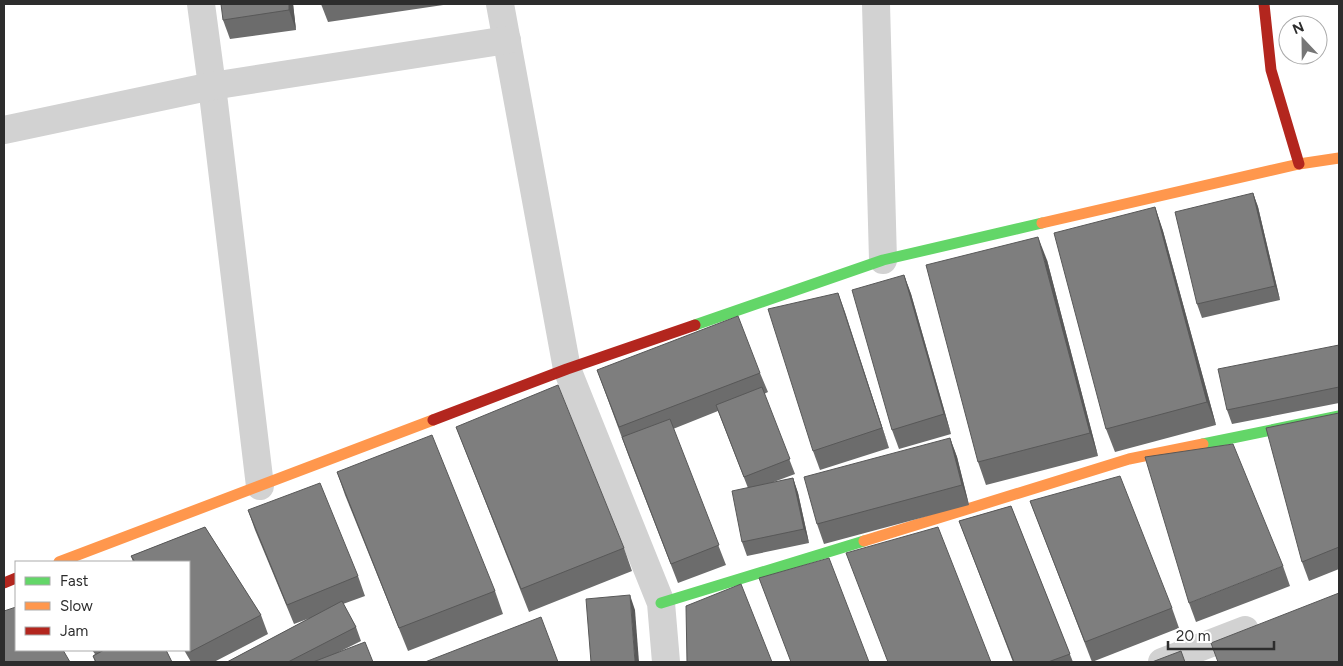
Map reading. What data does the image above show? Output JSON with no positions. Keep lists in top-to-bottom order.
{
  "legend": ["Fast", "Slow", "Jam"],
  "scale_bar": "20 m",
  "north": "top"
}
